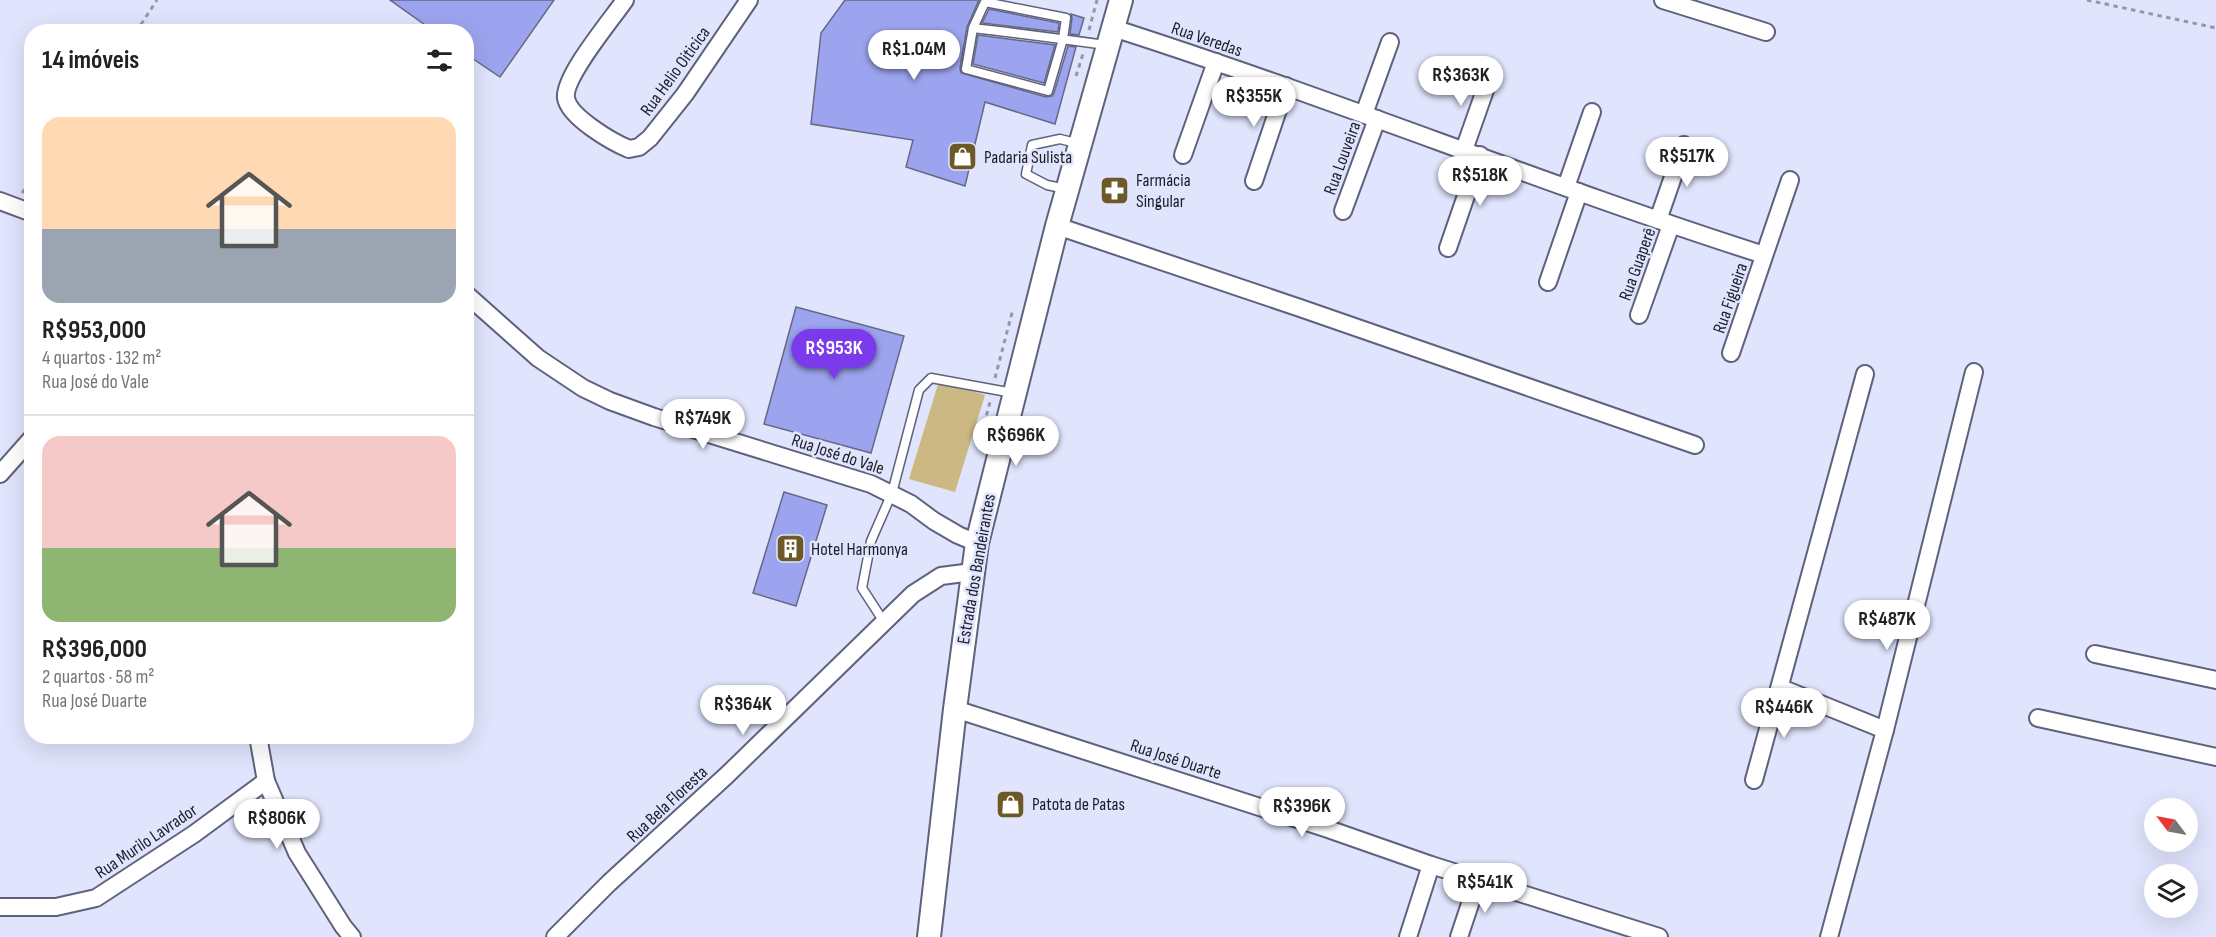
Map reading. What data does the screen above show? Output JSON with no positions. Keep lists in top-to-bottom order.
{
  "streets": {
    "main road": ["Estrada dos Bandeirantes"],
    "street": [
      "Rua Veredas",
      "Rua Helio Oiticica",
      "Rua Louveira",
      "Rua Guaperê",
      "Rua Figueira",
      "Rua José do Vale",
      "Rua José Duarte",
      "Rua Bela Floresta",
      "Rua Murilo Lavrador"
    ]
  },
  "crossings": [
    ["Rua Veredas", "Rua Louveira"],
    ["Rua Veredas", "Rua Guaperê"],
    ["Rua Veredas", "Rua Figueira"],
    ["Rua Veredas", "Estrada dos Bandeirantes"],
    ["Rua José do Vale", "Estrada dos Bandeirantes"],
    ["Estrada dos Bandeirantes", "Rua José Duarte"],
    ["Estrada dos Bandeirantes", "Rua Bela Floresta"]
  ],
  "places": {
    "shop": ["Padaria Sulista", "Patota de Patas"],
    "pharmacy": ["Farmácia Singular"],
    "building": ["Hotel Harmonya"]
  },
  "north": "top left",
  "page": {
    "heading": "14 imóveis",
    "price": [
      "R$1.04M",
      "R$363K",
      "R$355K",
      "R$517K",
      "R$518K",
      "R$953K",
      "R$749K",
      "R$696K",
      "R$487K",
      "R$364K",
      "R$446K",
      "R$396K",
      "R$806K",
      "R$541K"
    ],
    "list": [
      {
        "name": "R$953,000",
        "note": "4 quartos · 132 m² · Rua José do Vale"
      },
      {
        "name": "R$396,000",
        "note": "2 quartos · 58 m² · Rua José Duarte"
      }
    ]
  }
}
